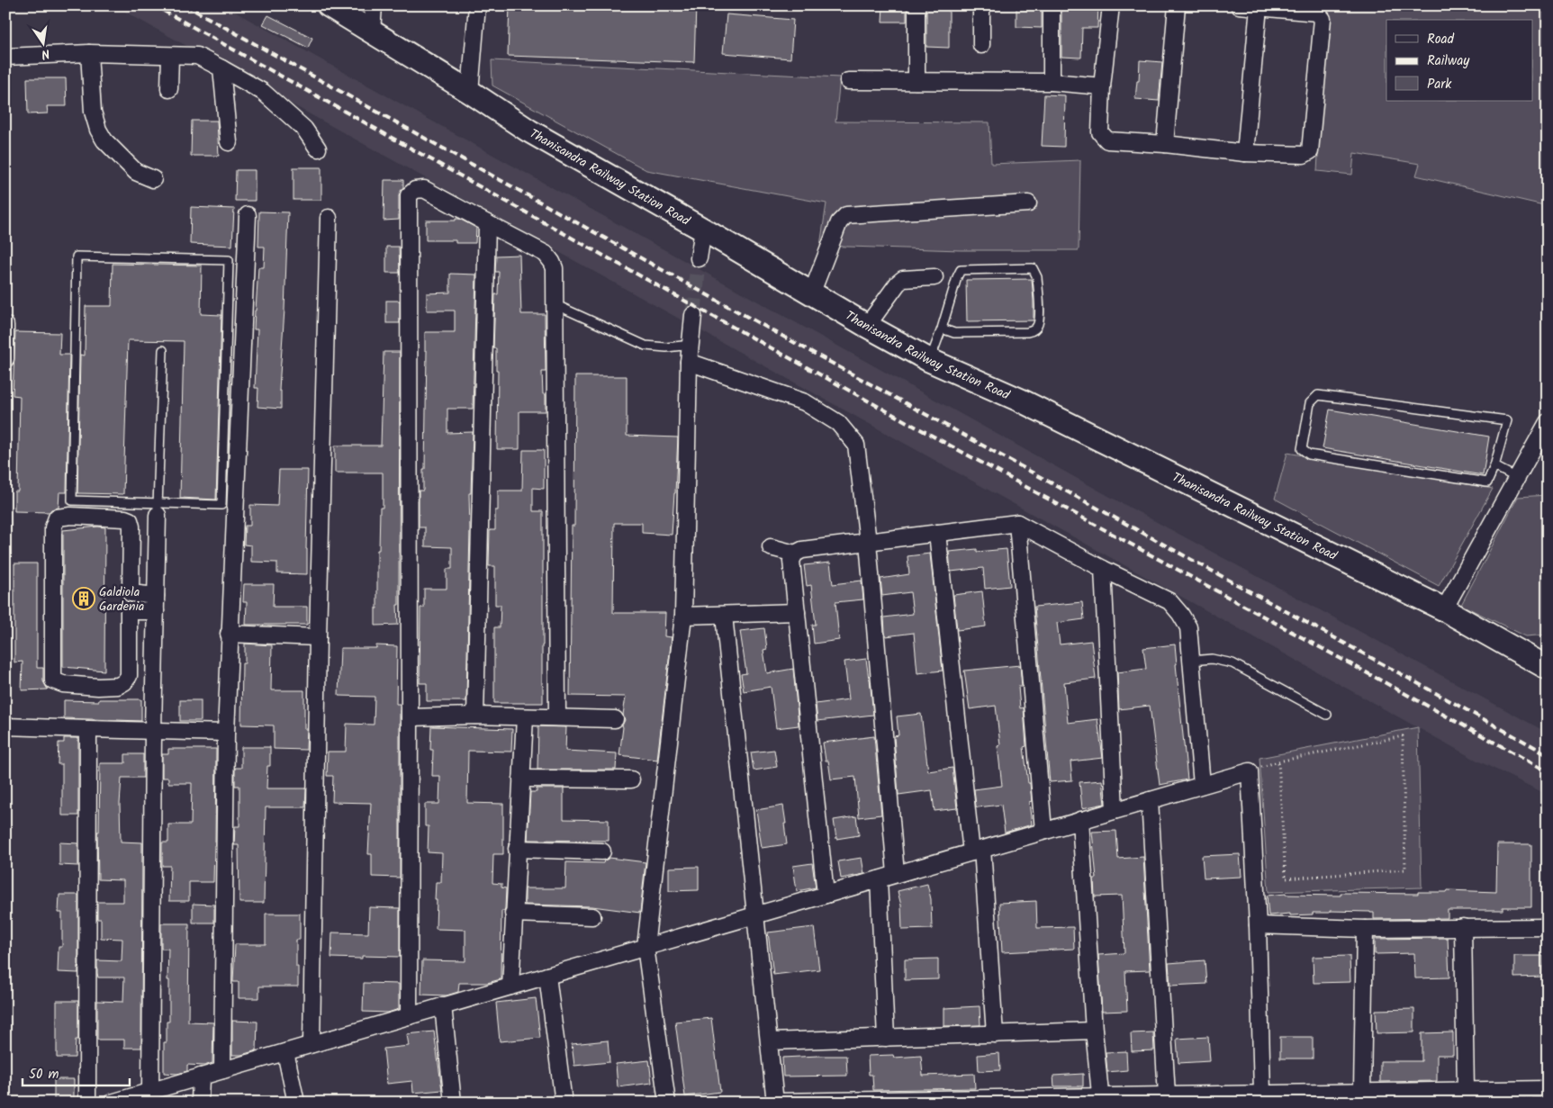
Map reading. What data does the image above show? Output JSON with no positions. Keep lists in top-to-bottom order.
{
  "streets": {
    "street": ["Thanisandra Railway Station Road"]
  },
  "places": {
    "building": ["Galdiola Gardenia"]
  },
  "legend": ["Road", "Railway", "Park"],
  "scale_bar": "50 m",
  "north": "bottom"
}
